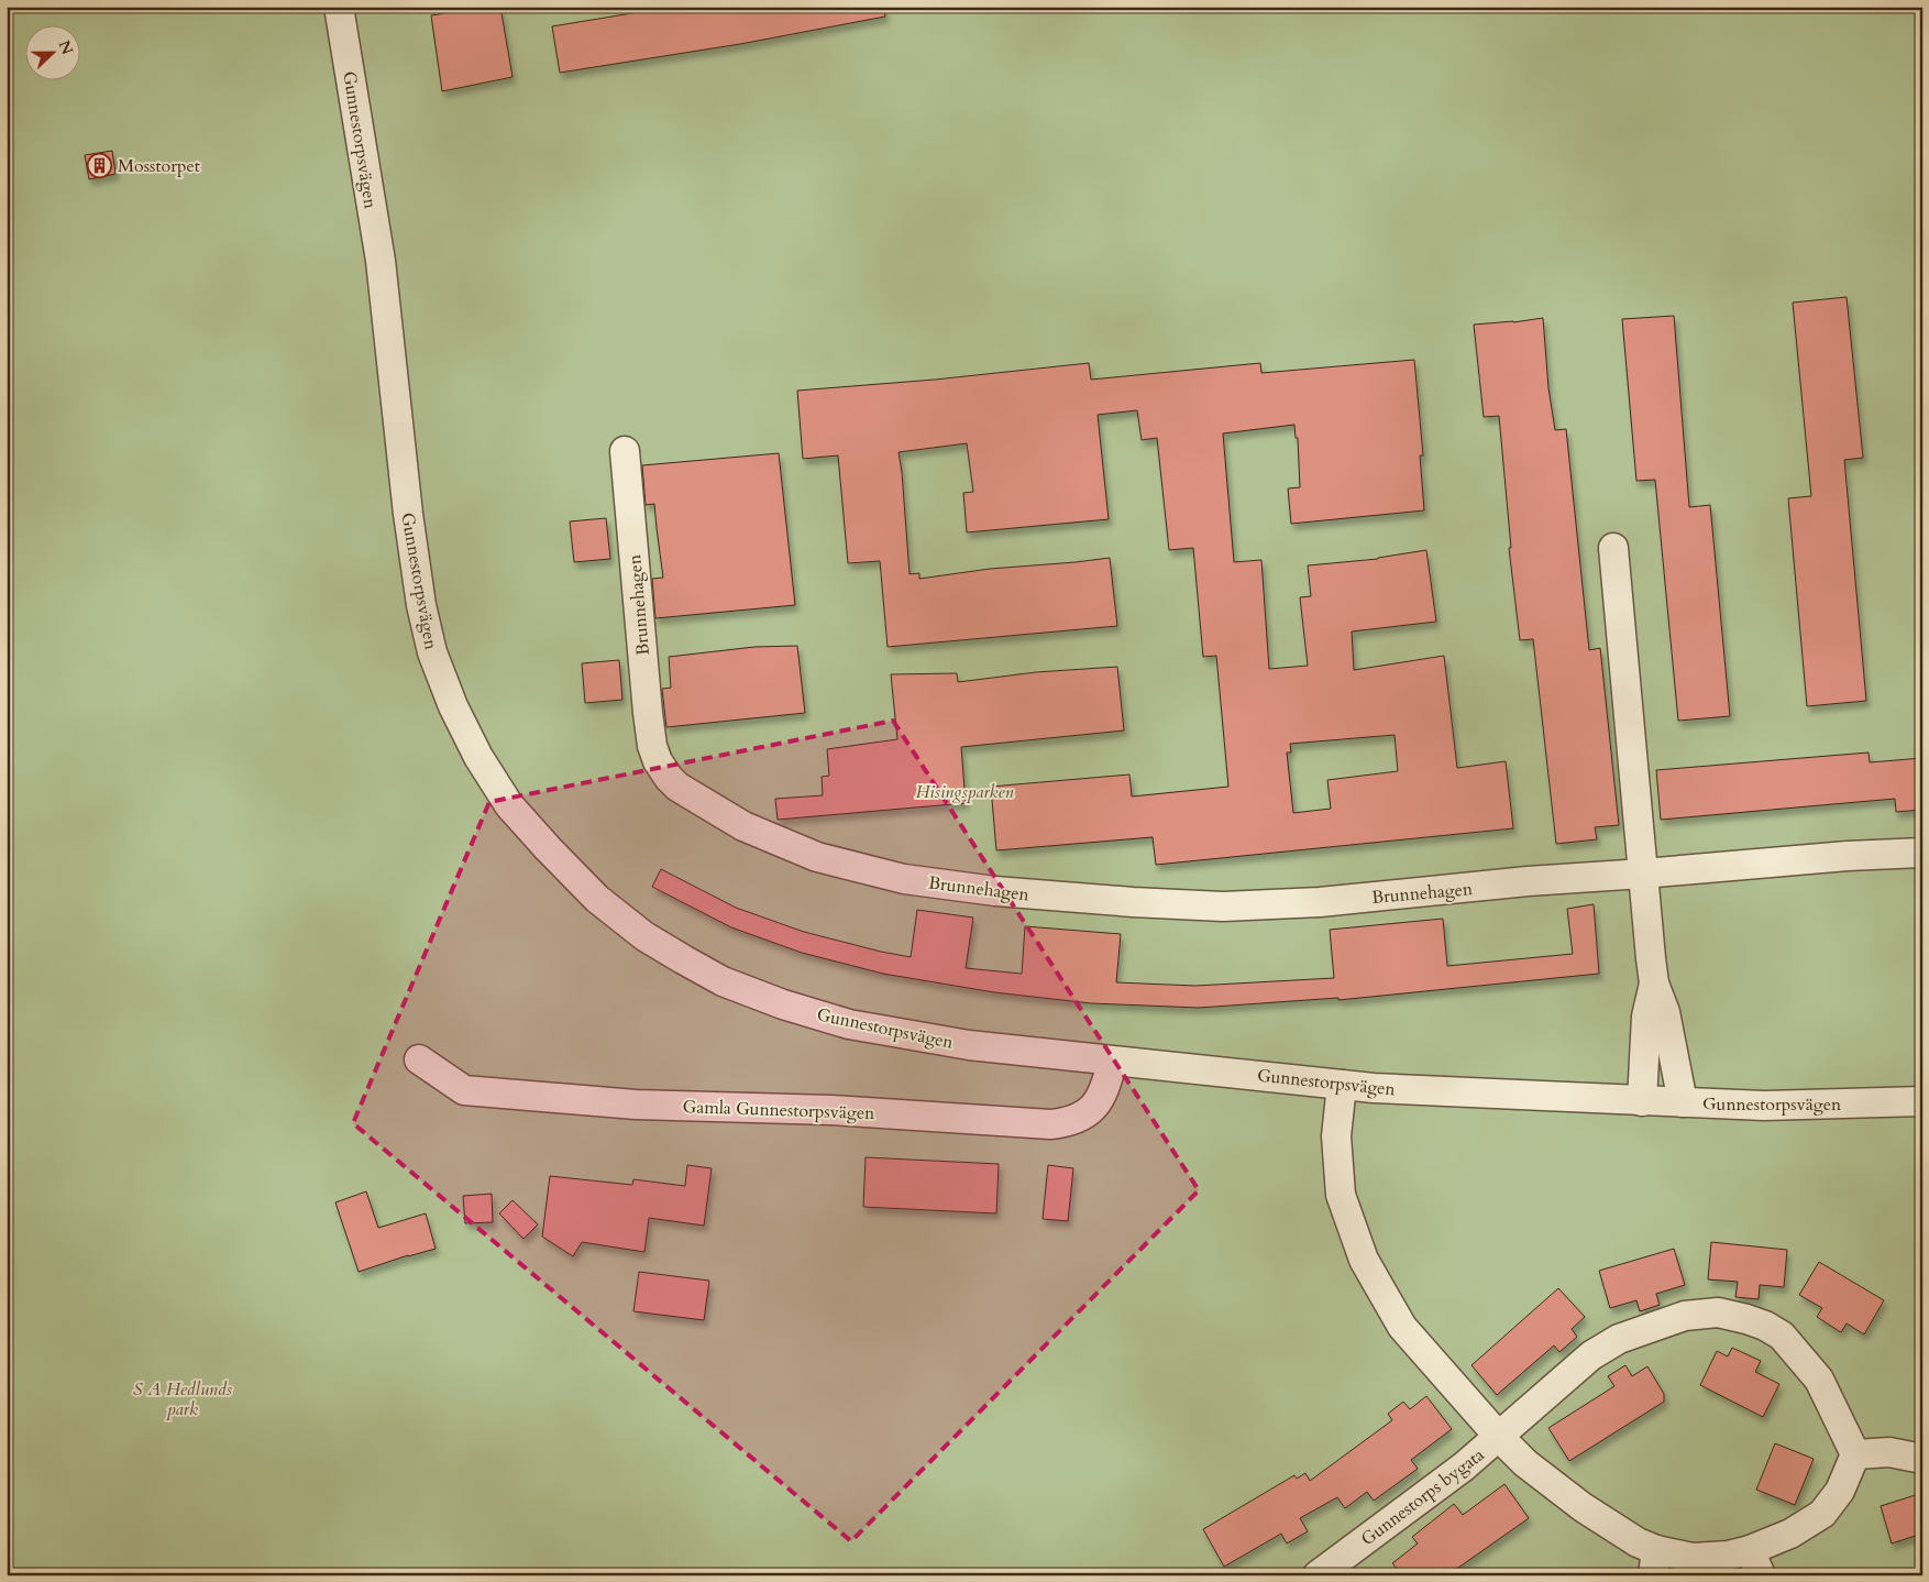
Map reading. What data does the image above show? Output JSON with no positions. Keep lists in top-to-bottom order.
{
  "streets": {
    "street": [
      "Gunnestorpsvägen",
      "Brunnehagen",
      "Gamla Gunnestorpsvägen",
      "Gunnestorps bygata"
    ]
  },
  "crossings": [
    ["Gunnestorpsvägen", "Gamla Gunnestorpsvägen"],
    ["Gunnestorpsvägen", "Gunnestorps bygata"]
  ],
  "parks": ["Hisingsparken", "S A Hedlunds park"],
  "places": {
    "building": ["Mosstorpet"]
  },
  "north": "right"
}
